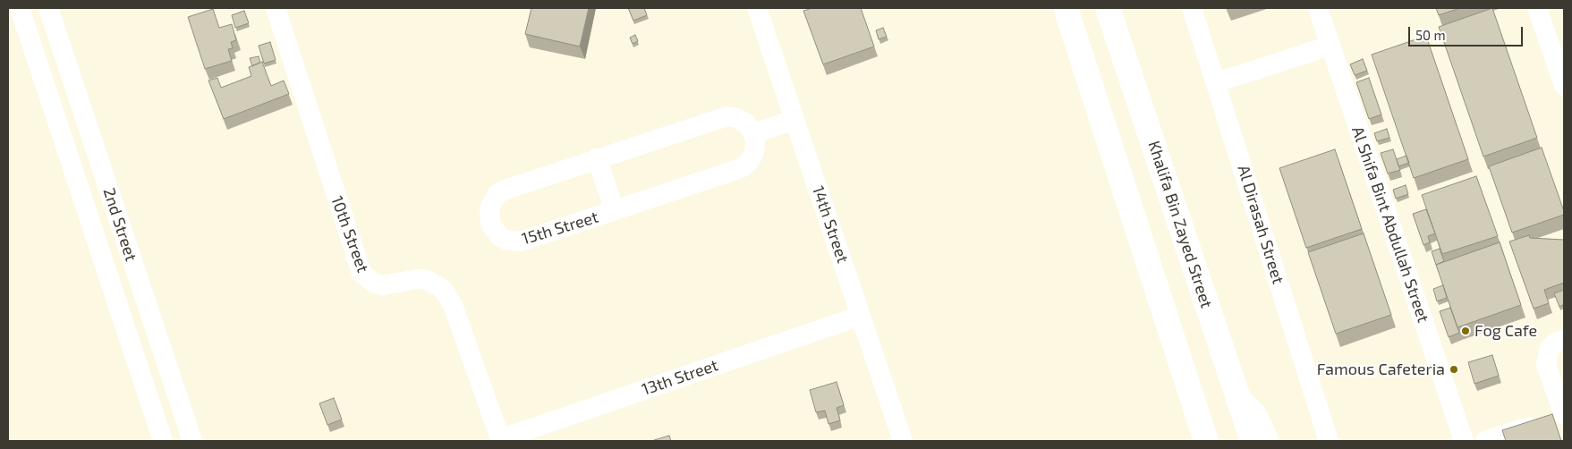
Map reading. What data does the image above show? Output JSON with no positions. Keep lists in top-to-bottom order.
{
  "streets": {
    "highway": ["Khalifa Bin Zayed Street"],
    "street": [
      "2nd Street",
      "14th Street",
      "Al Dirasah Street",
      "Al Shifa Bint Abdullah Street",
      "15th Street",
      "10th Street",
      "13th Street"
    ]
  },
  "crossings": [
    ["14th Street", "13th Street"],
    ["10th Street", "13th Street"]
  ],
  "places": ["Fog Cafe", "Famous Cafeteria"],
  "scale_bar": "50 m"
}
